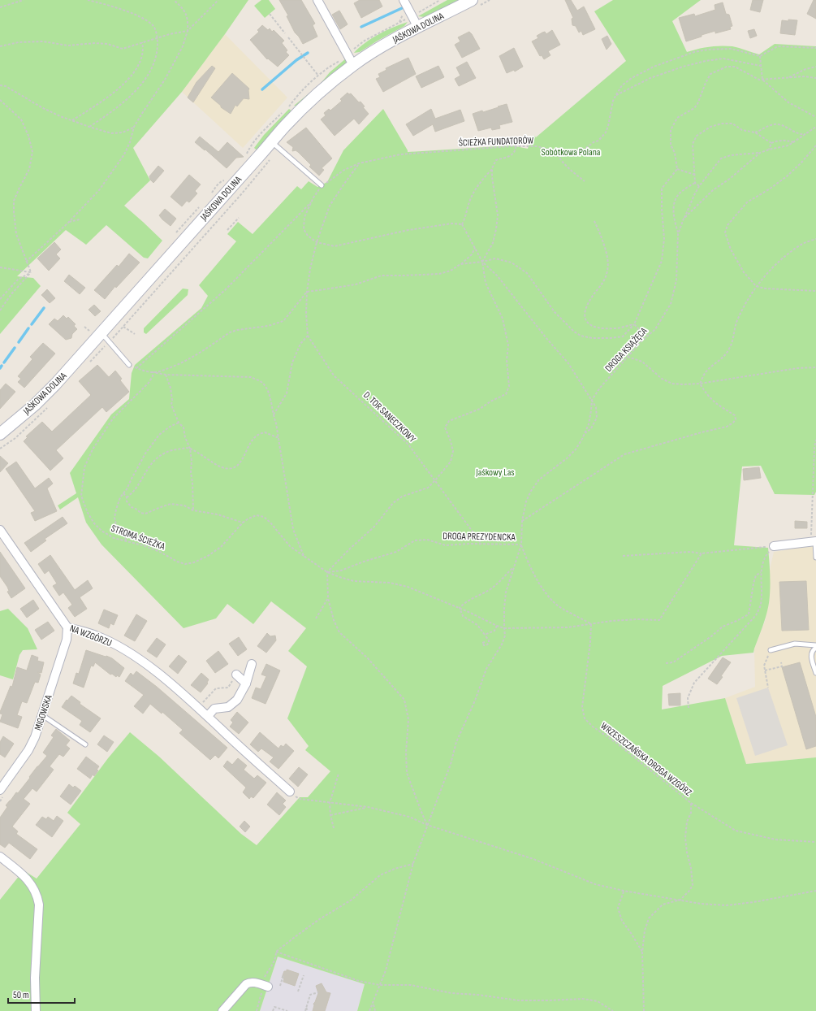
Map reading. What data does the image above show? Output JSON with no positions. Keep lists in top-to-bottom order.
{
  "streets": {
    "street": ["JAŚKOWA DOLINA", "NA WZGÓRZU", "MIGOWSKA"],
    "path": [
      "ŚCIEŻKA FUNDATORÓW",
      "DROGA KSIĄŻĘCA",
      "D. TOR SANECZKOWY",
      "DROGA PREZYDENCKA",
      "STROMA ŚCIEŻKA",
      "WRZESZCZAŃSKA DROGA WZGÓRZ"
    ]
  },
  "crossings": [
    ["DROGA KSIĄŻĘCA", "DROGA PREZYDENCKA"],
    ["DROGA KSIĄŻĘCA", "STROMA ŚCIEŻKA"],
    ["D. TOR SANECZKOWY", "DROGA PREZYDENCKA"],
    ["DROGA PREZYDENCKA", "STROMA ŚCIEŻKA"],
    ["NA WZGÓRZU", "MIGOWSKA"]
  ],
  "parks": ["Sobótkowa Polana", "Jaśkowy Las"],
  "scale_bar": "50 m"
}
